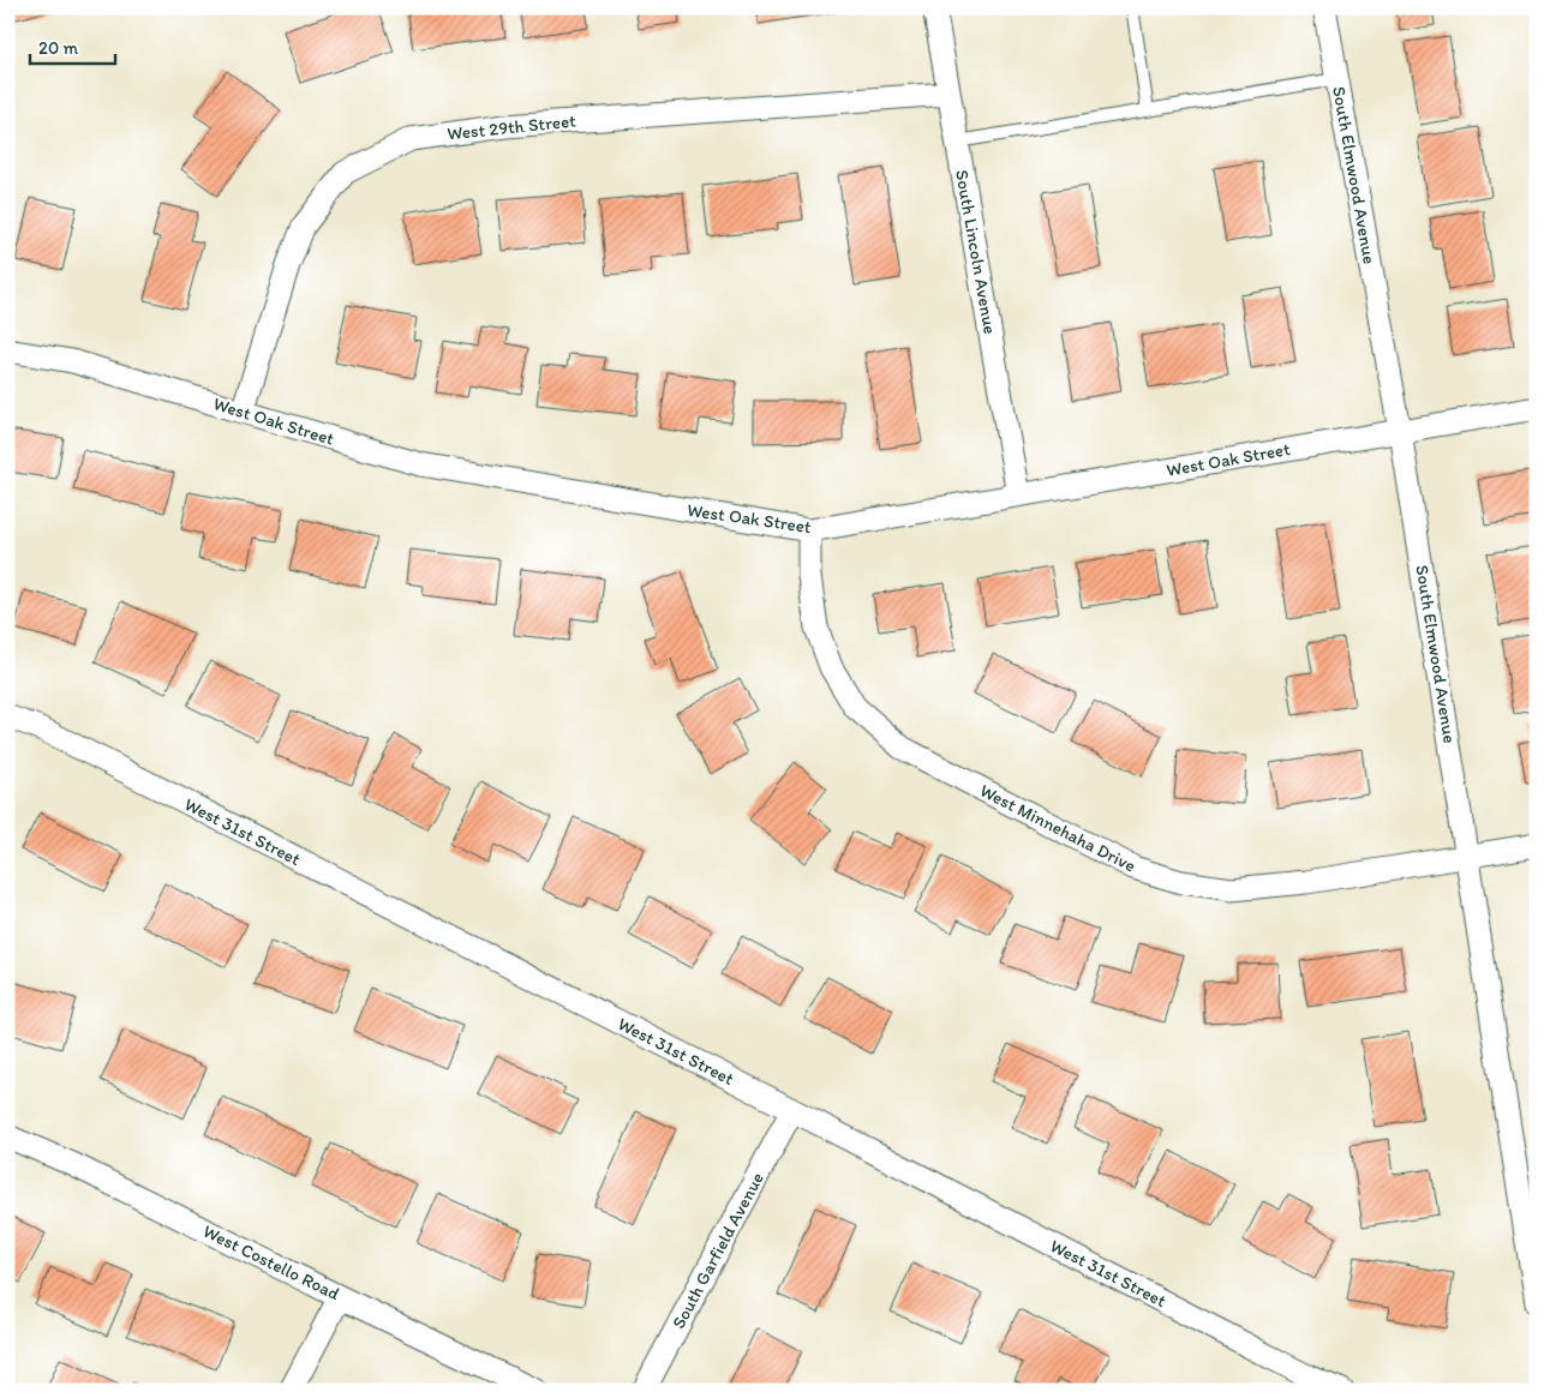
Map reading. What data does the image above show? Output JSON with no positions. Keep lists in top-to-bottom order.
{
  "streets": {
    "street": [
      "West 29th Street",
      "South Elmwood Avenue",
      "South Lincoln Avenue",
      "West Oak Street",
      "West Minnehaha Drive",
      "West 31st Street",
      "South Garfield Avenue",
      "West Costello Road"
    ]
  },
  "crossings": [
    ["West 29th Street", "South Lincoln Avenue"],
    ["West 29th Street", "West Oak Street"],
    ["South Elmwood Avenue", "West Oak Street"],
    ["South Elmwood Avenue", "West Minnehaha Drive"],
    ["South Lincoln Avenue", "West Oak Street"],
    ["West Oak Street", "West Minnehaha Drive"],
    ["West 31st Street", "South Garfield Avenue"]
  ],
  "scale_bar": "20 m"
}
